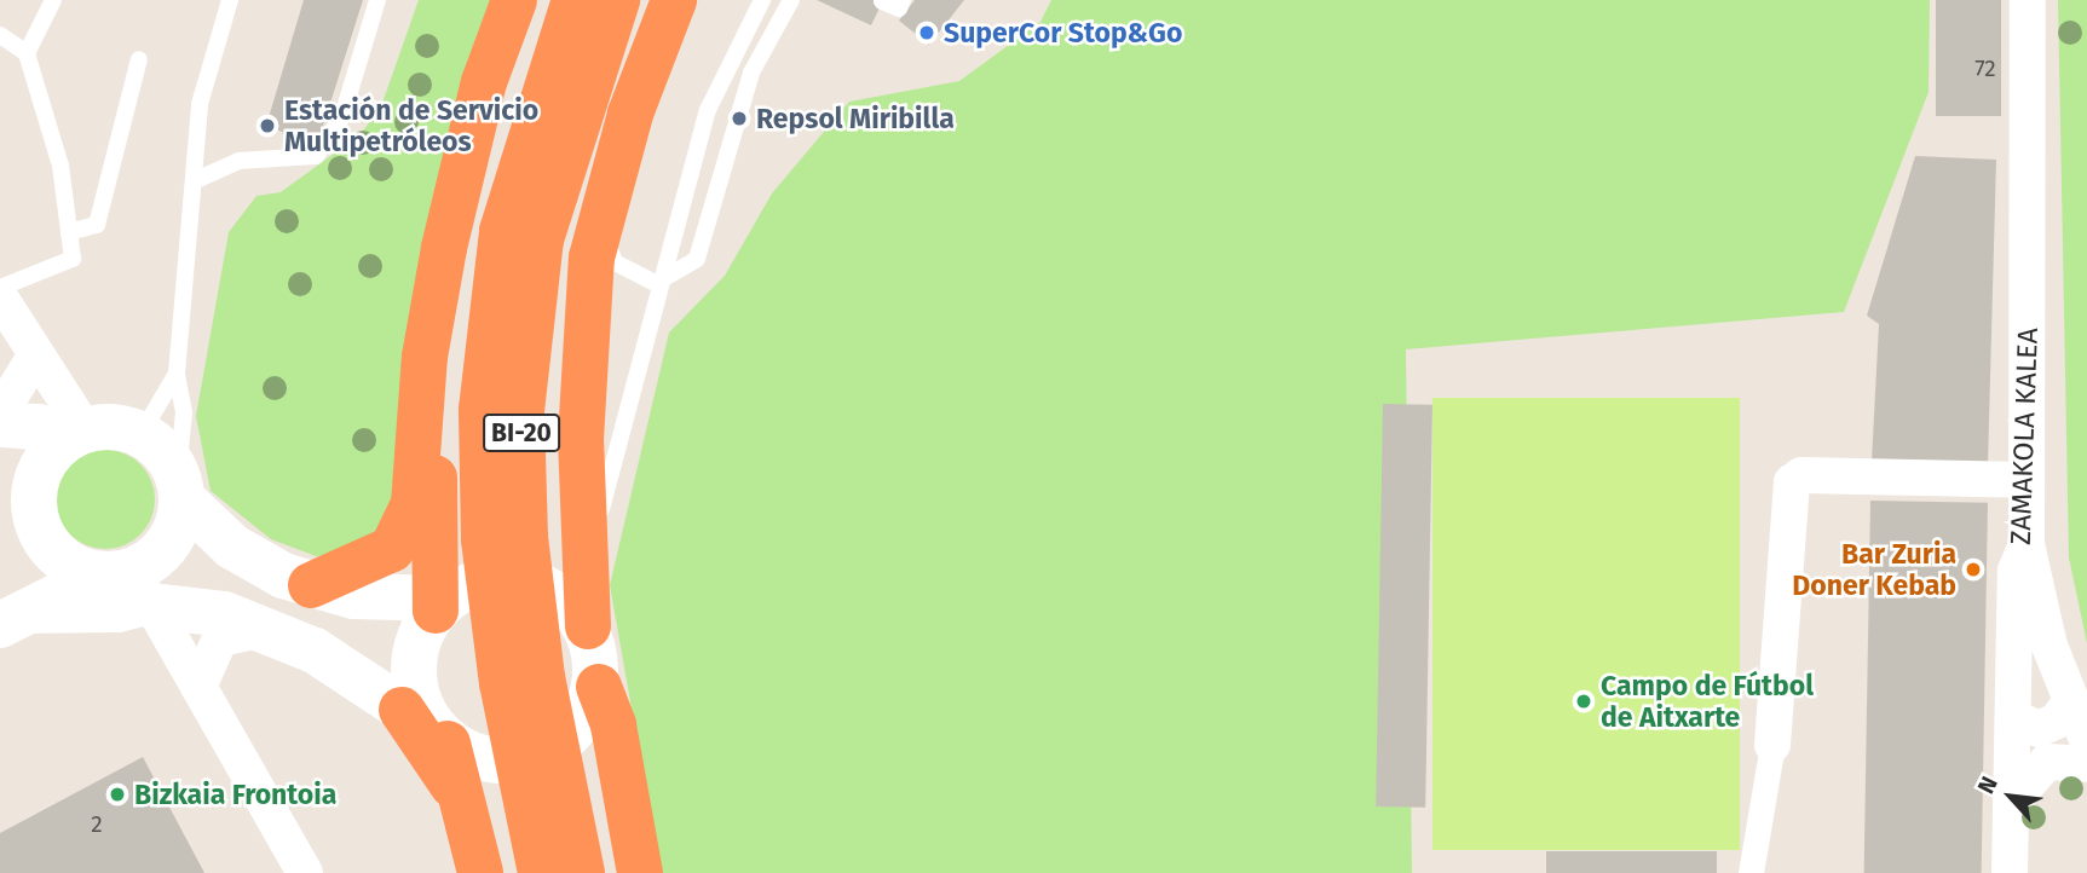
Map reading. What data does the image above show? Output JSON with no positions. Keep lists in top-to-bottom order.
{
  "streets": {
    "highway": ["BI-20"],
    "street": ["ZAMAKOLA KALEA"]
  },
  "places": [
    "SuperCor Stop&Go",
    "Repsol Miribilla",
    "Estación de Servicio Multipetróleos",
    "Bar Zuria Doner Kebab",
    "Campo de Fútbol de Aitxarte",
    "Bizkaia Frontoia"
  ],
  "house_numbers": ["72", "2"],
  "north": "top left"
}
